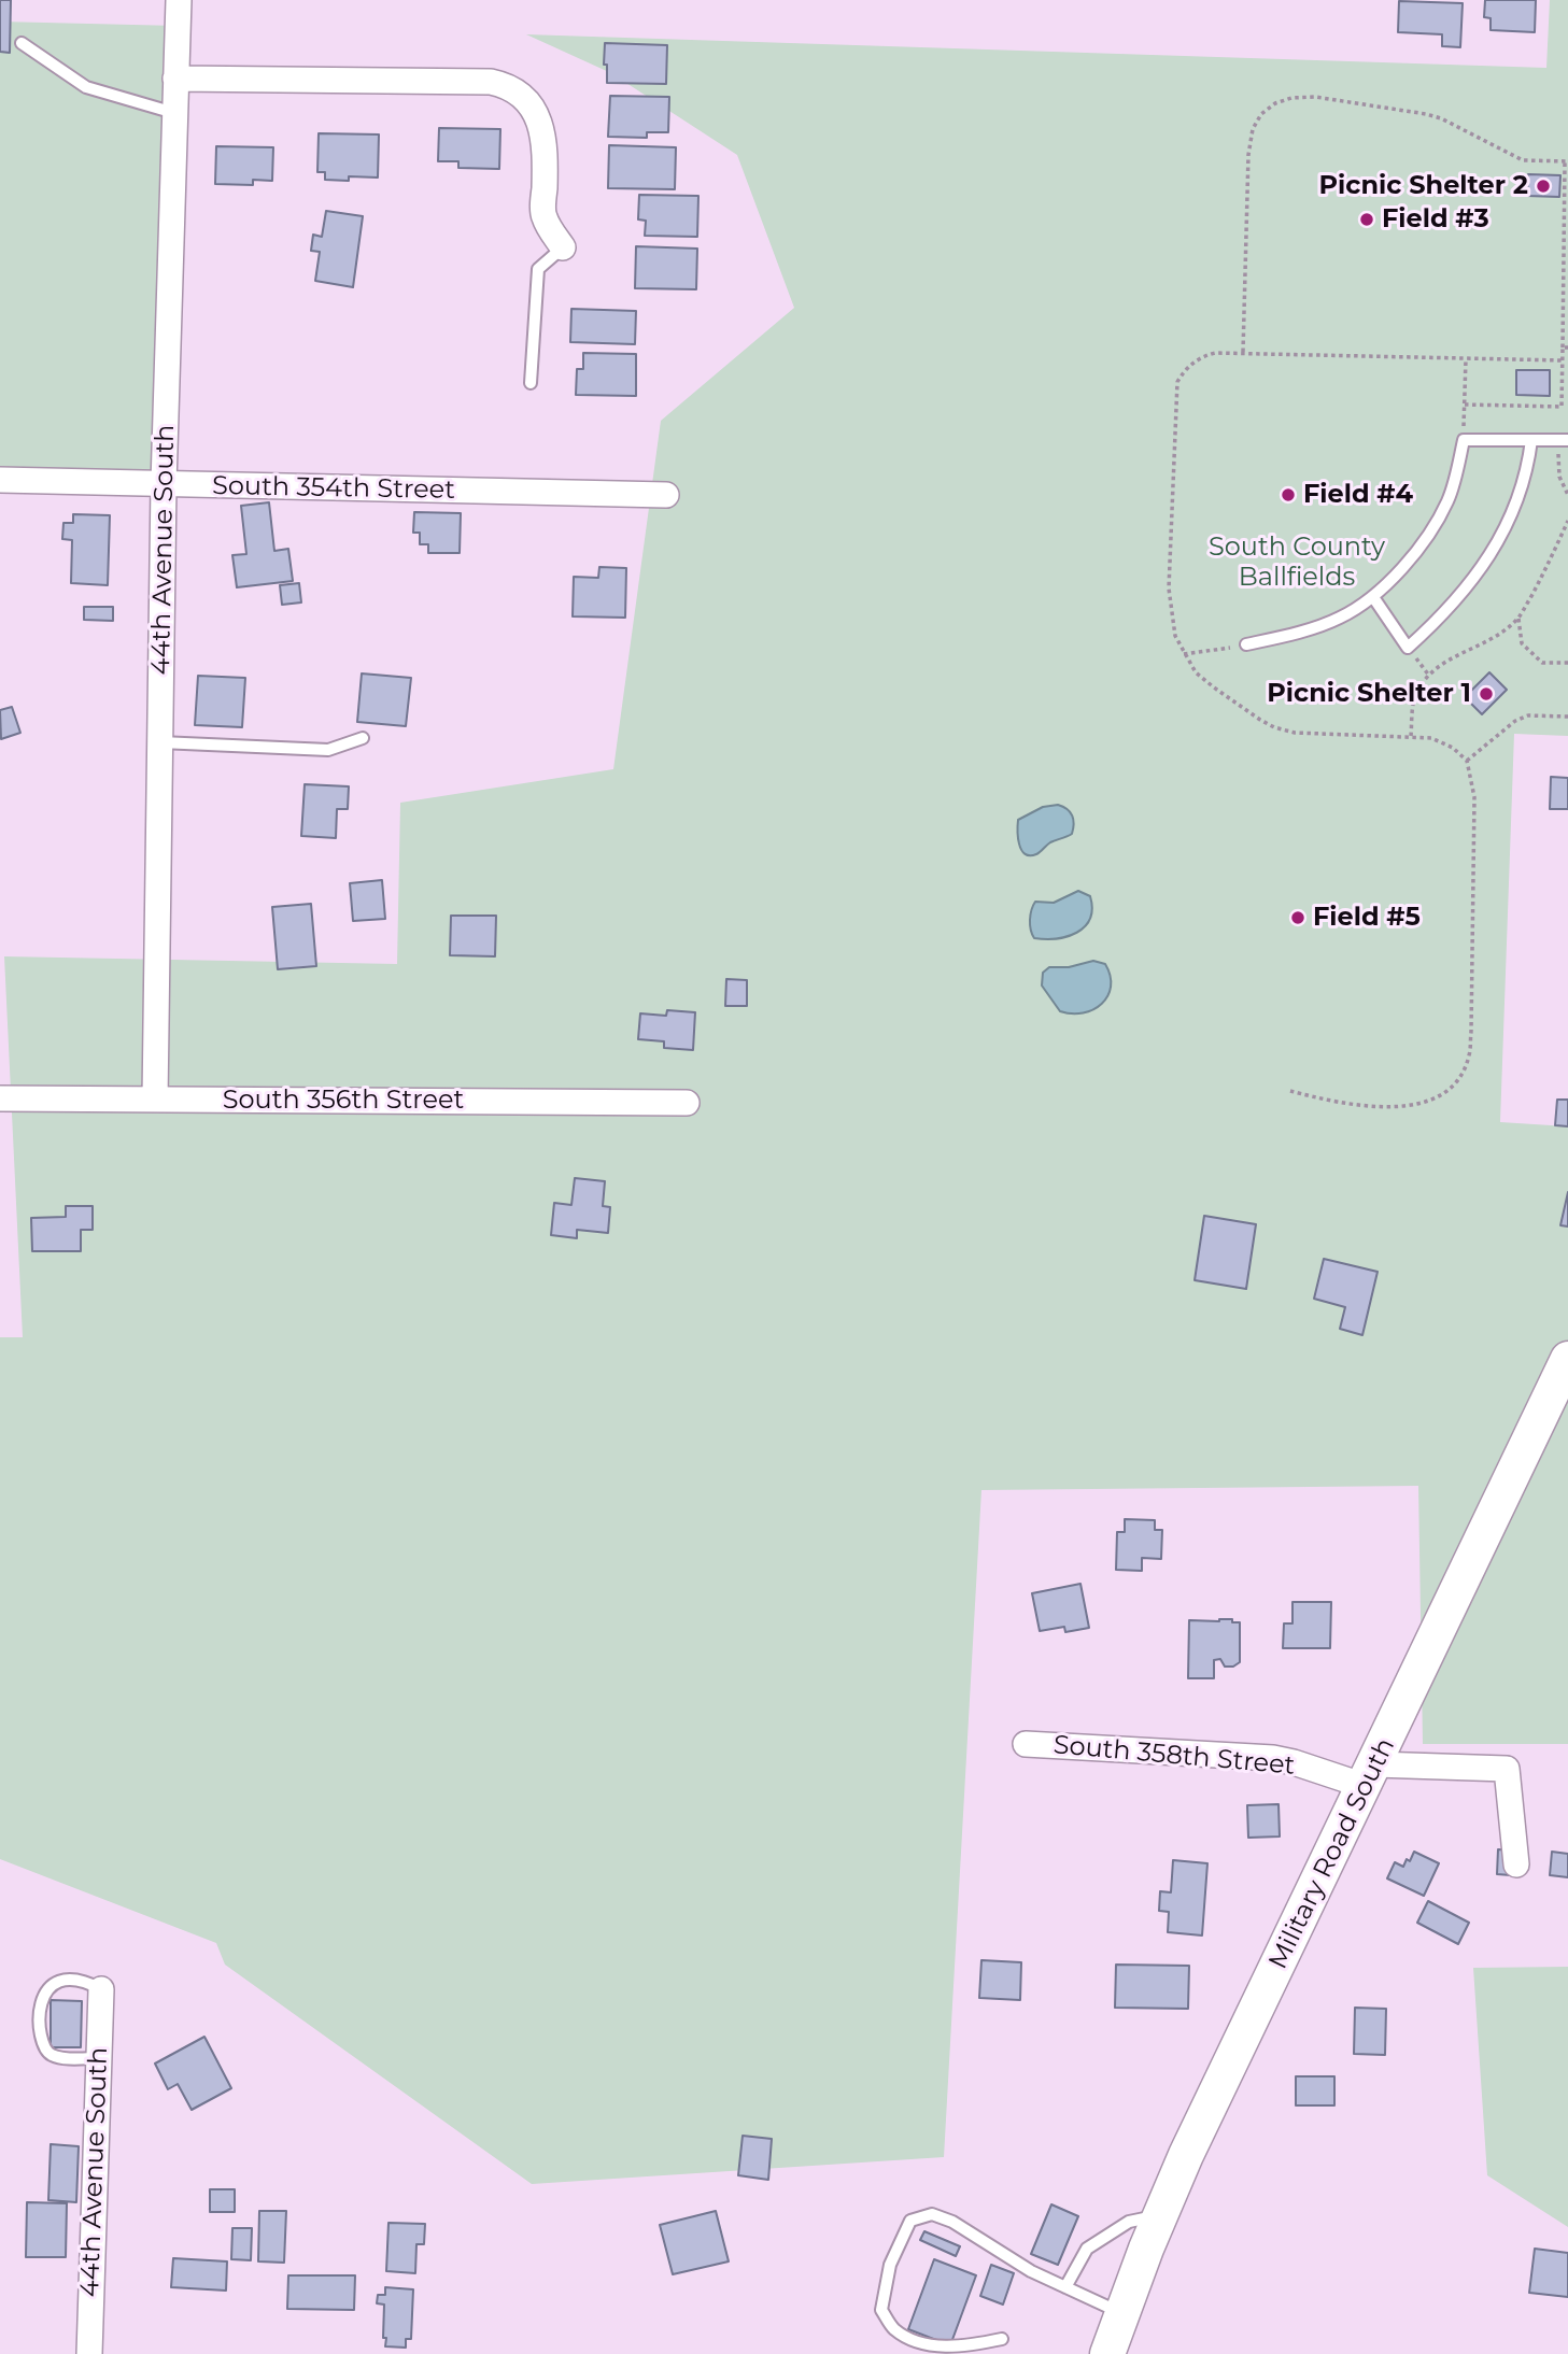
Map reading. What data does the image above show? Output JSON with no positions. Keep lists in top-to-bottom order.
{
  "streets": {
    "main road": ["Military Road South"],
    "street": [
      "South 354th Street",
      "44th Avenue South",
      "South 356th Street",
      "South 358th Street"
    ]
  },
  "crossings": [
    ["South 354th Street", "44th Avenue South"],
    ["44th Avenue South", "South 356th Street"],
    ["South 358th Street", "Military Road South"]
  ],
  "parks": ["South County Ballfields"],
  "places": [
    "Picnic Shelter 2",
    "Field #3",
    "Field #4",
    "Picnic Shelter 1",
    "Field #5"
  ]
}
